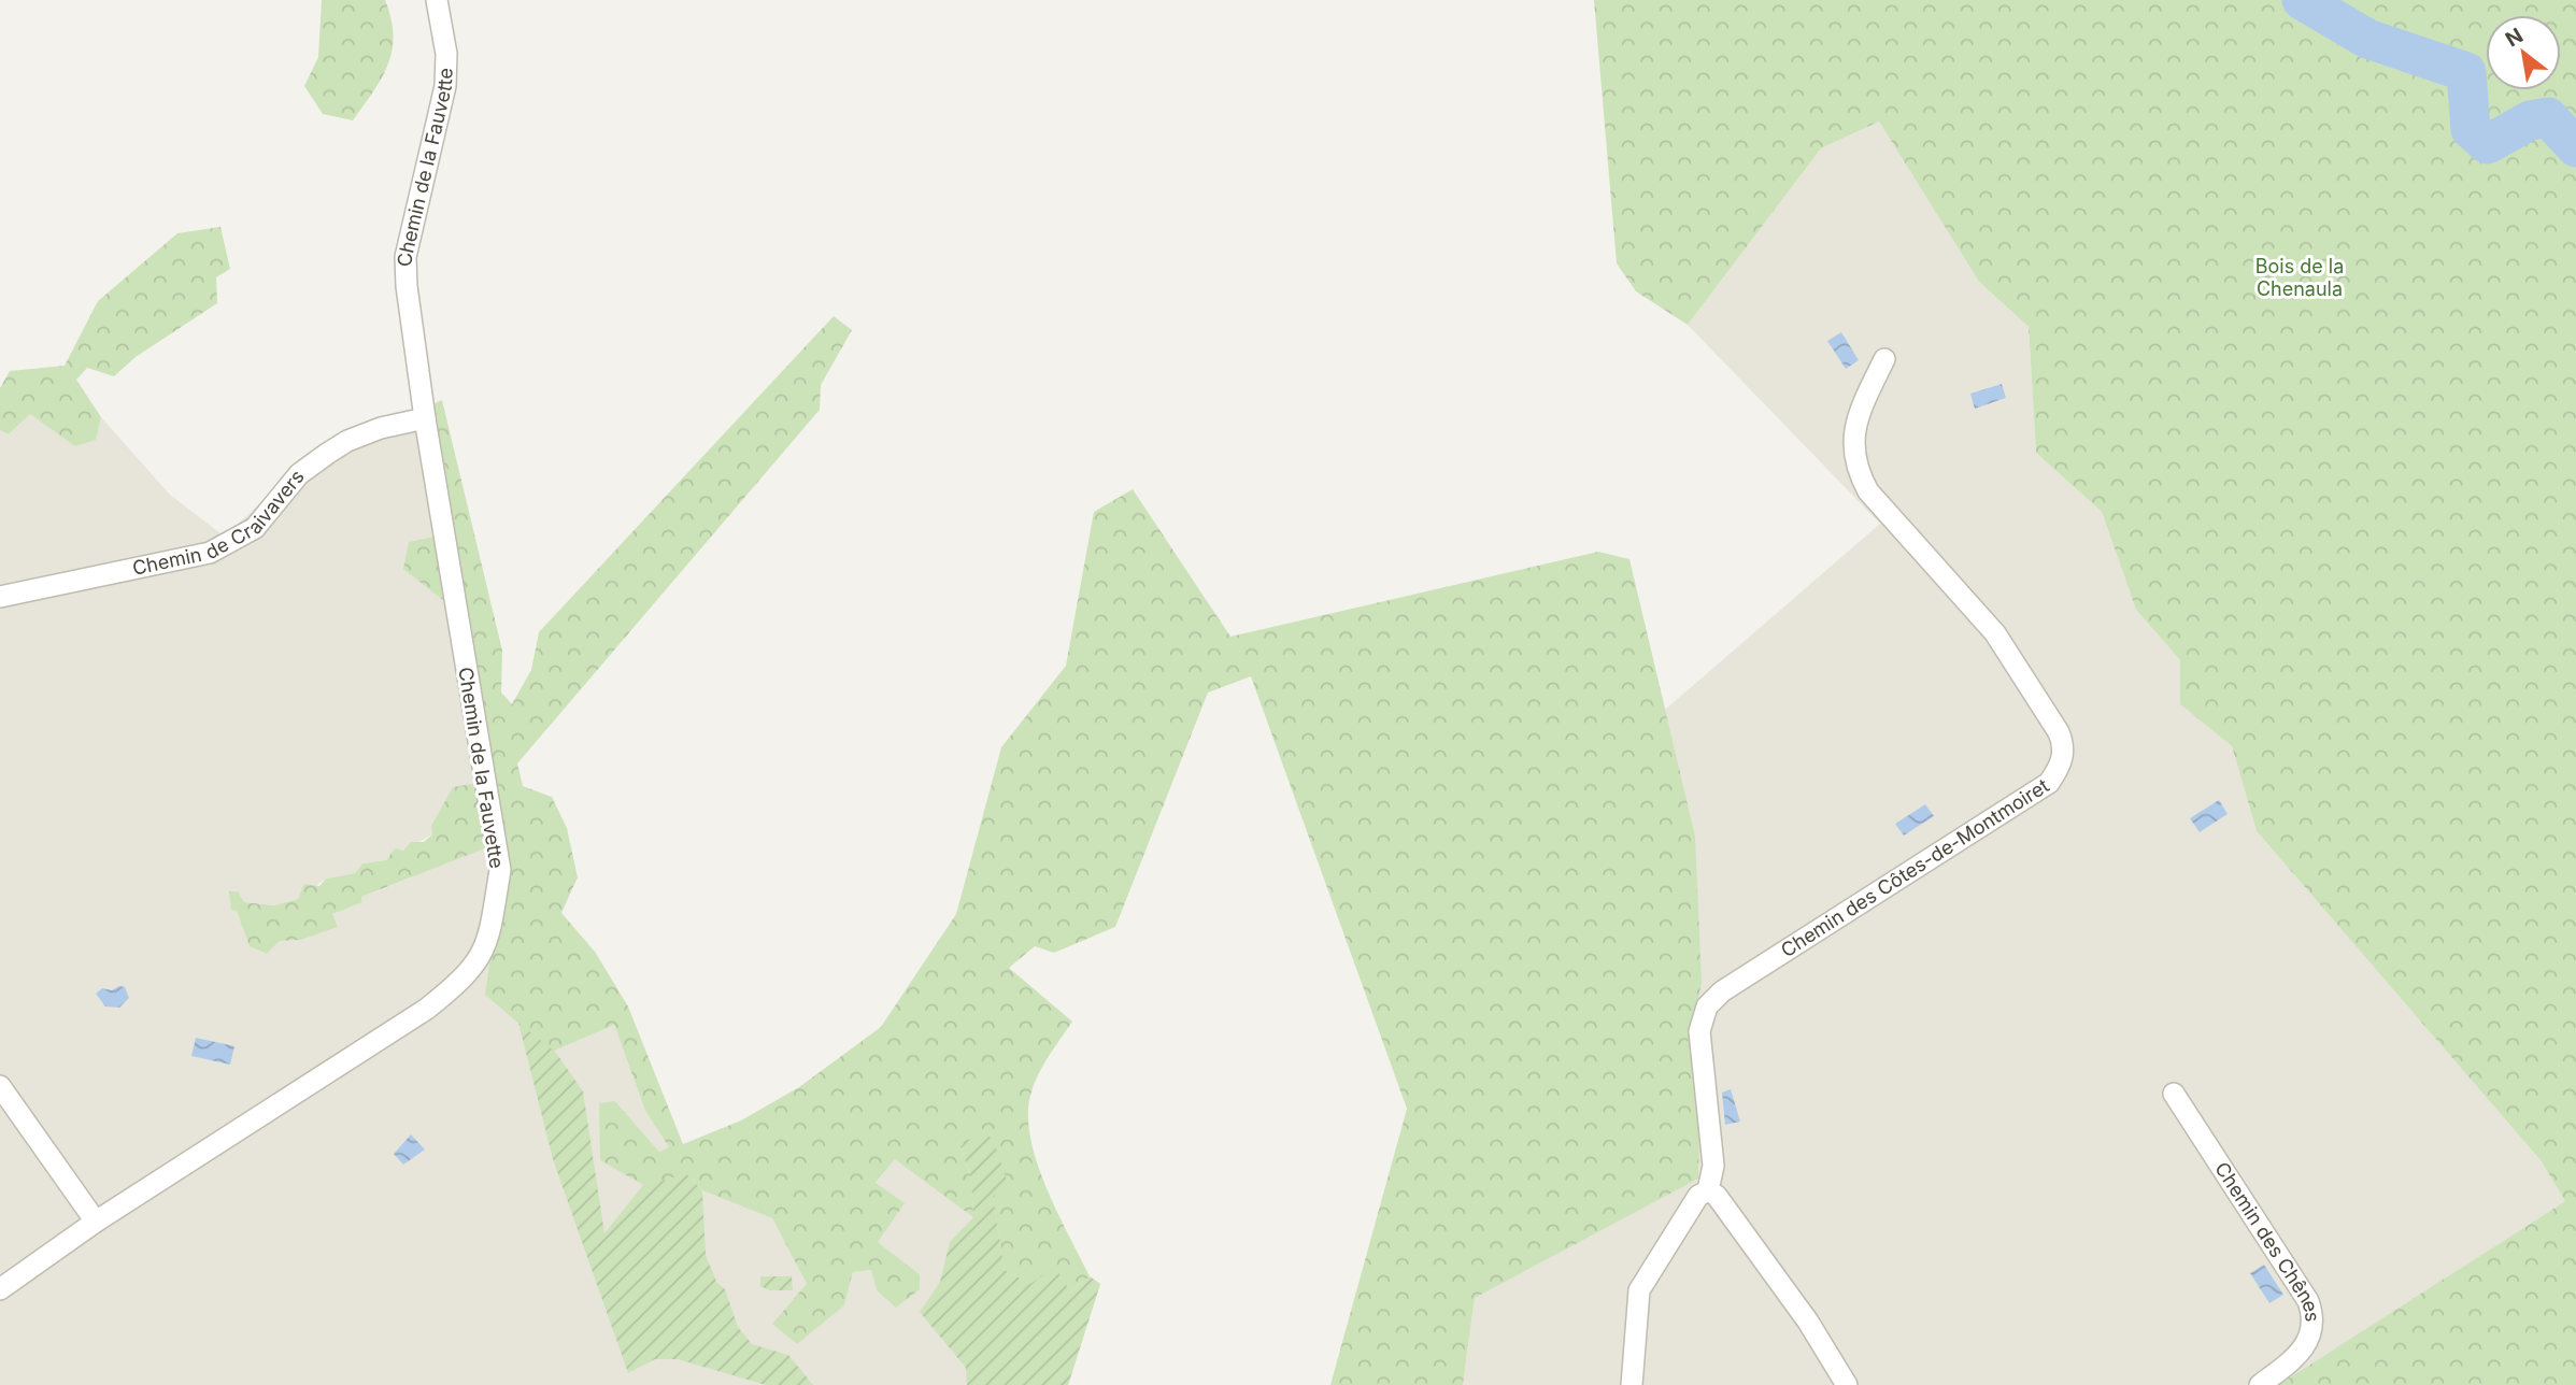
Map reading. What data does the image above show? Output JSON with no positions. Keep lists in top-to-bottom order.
{
  "streets": {
    "street": [
      "Chemin de la Fauvette",
      "Chemin de Craivavers",
      "Chemin des Côtes-de-Montmoiret",
      "Chemin des Chênes"
    ]
  },
  "crossings": [
    ["Chemin de la Fauvette", "Chemin de Craivavers"]
  ],
  "parks": ["Bois de la Chenaula"],
  "north": "top left"
}
